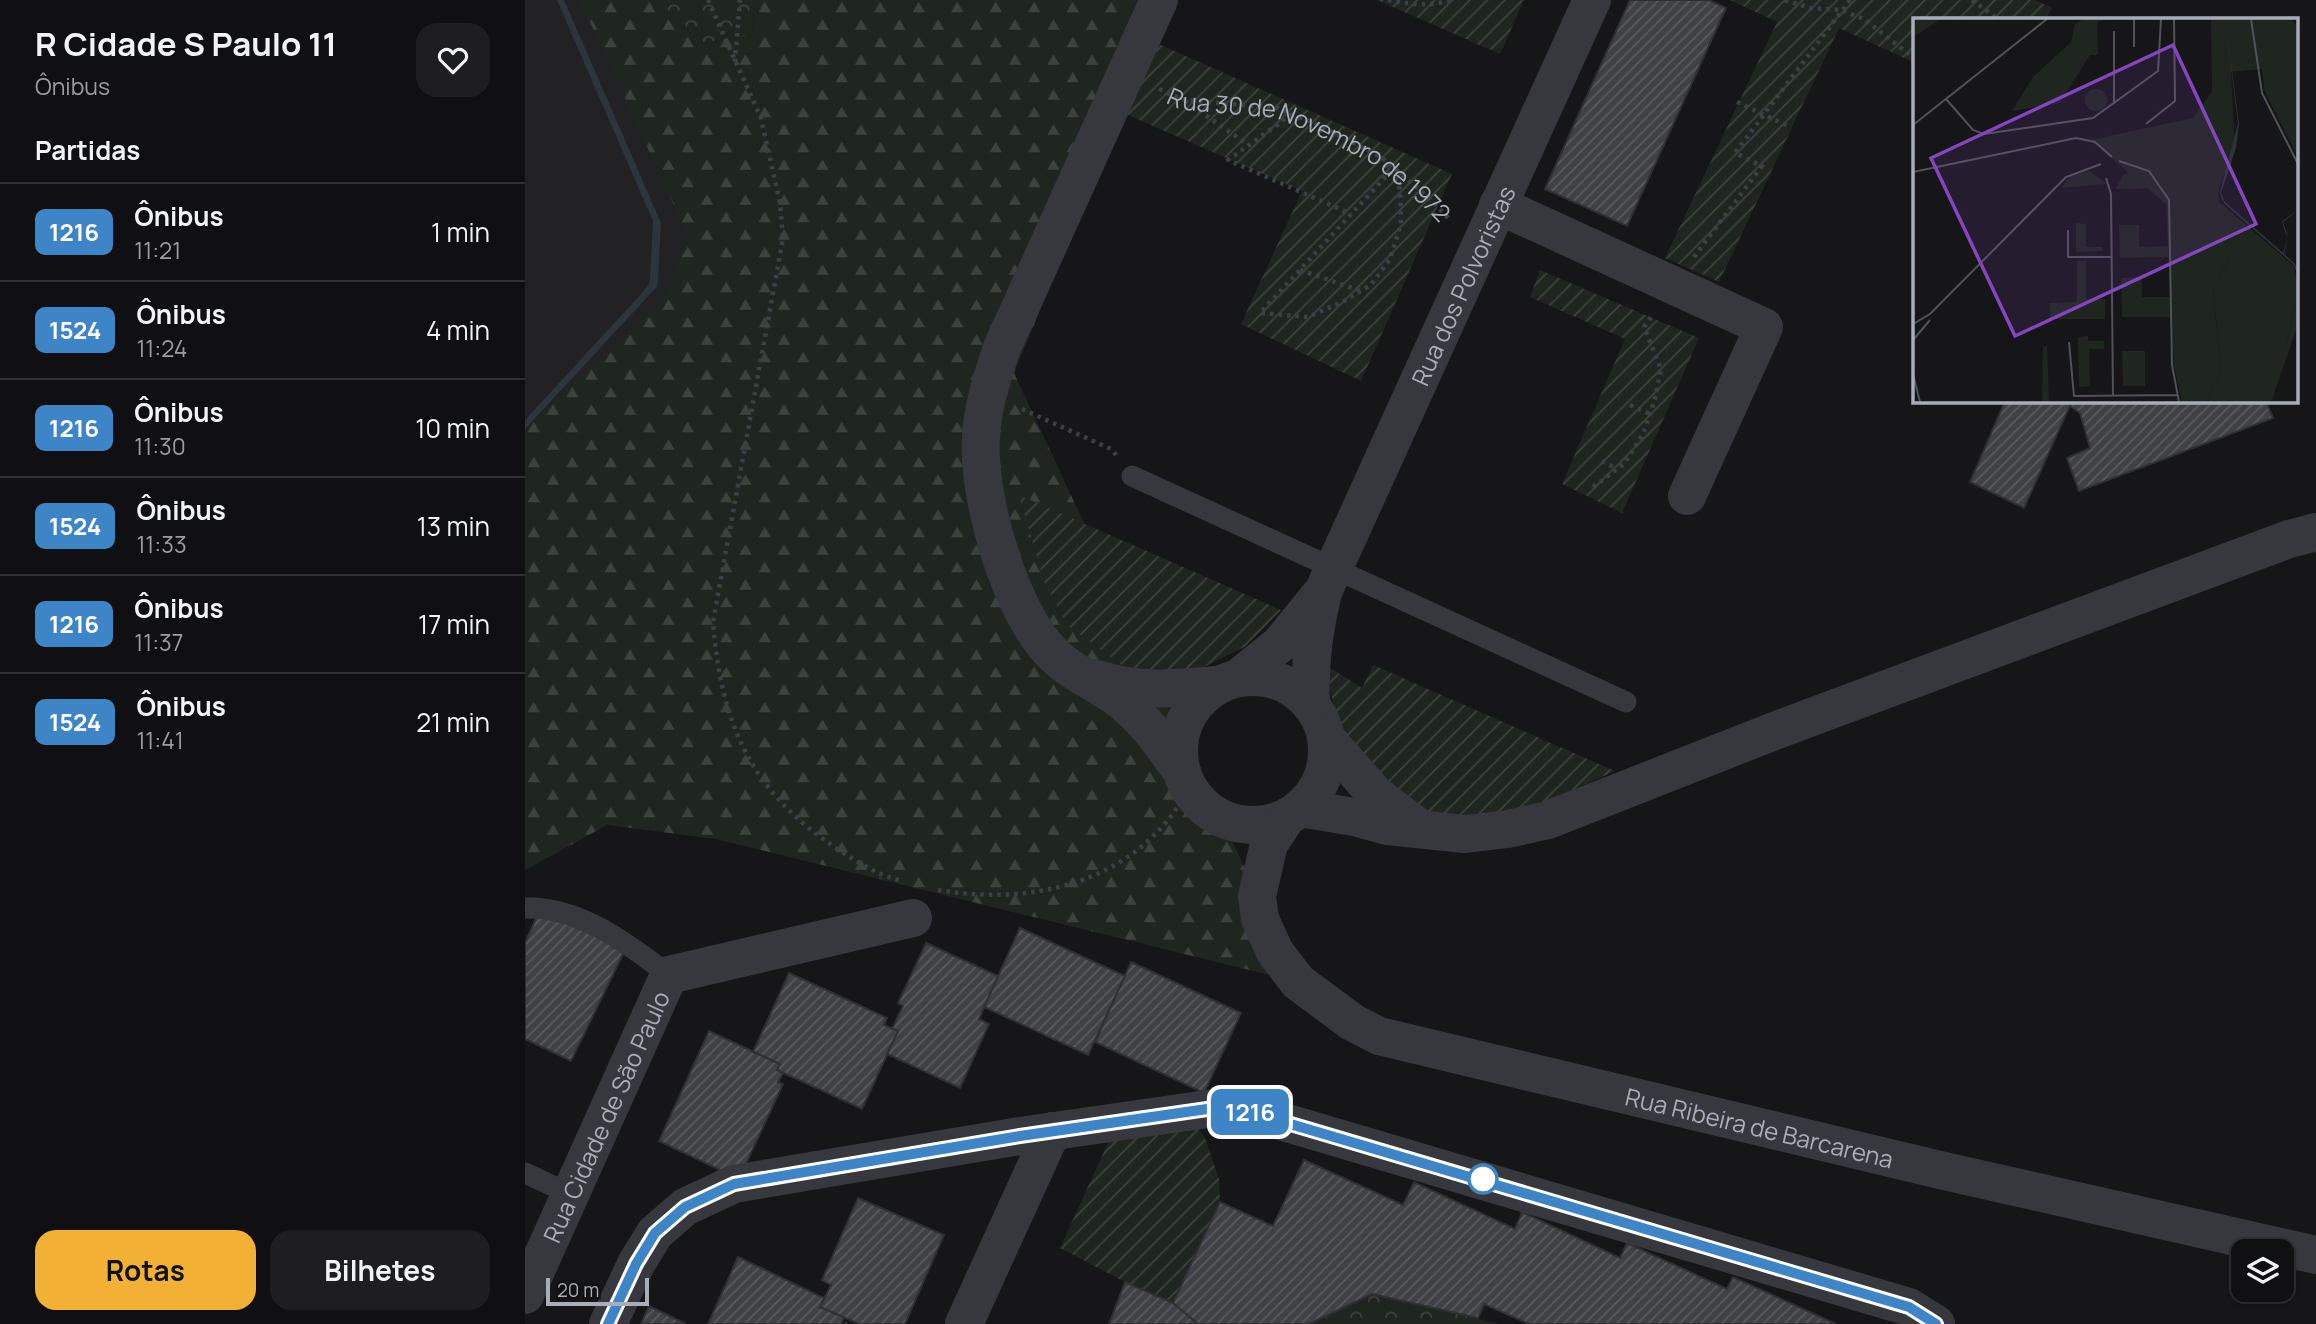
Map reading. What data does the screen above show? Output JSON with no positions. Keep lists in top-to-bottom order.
{
  "streets": {
    "street": ["Rua dos Polvoristas", "Rua Cidade de São Paulo", "Rua Ribeira de Barcarena"],
    "path": ["Rua 30 de Novembro de 1972"]
  },
  "crossings": [
    ["Rua 30 de Novembro de 1972", "Rua dos Polvoristas"],
    ["Rua 30 de Novembro de 1972", "Rua Ribeira de Barcarena"],
    ["Rua dos Polvoristas", "Rua Ribeira de Barcarena"]
  ],
  "lines": ["bus line 1216"],
  "scale_bar": "20 m",
  "page": {
    "heading": [
      ["R Cidade S Paulo 11", "Ônibus"],
      "Partidas"
    ],
    "on_map": "1216",
    "list": [
      {
        "mark": "1216",
        "name": "Ônibus",
        "note": "11:21",
        "value": "1 min"
      },
      {
        "mark": "1524",
        "name": "Ônibus",
        "note": "11:24",
        "value": "4 min"
      },
      {
        "mark": "1216",
        "name": "Ônibus",
        "note": "11:30",
        "value": "10 min"
      },
      {
        "mark": "1524",
        "name": "Ônibus",
        "note": "11:33",
        "value": "13 min"
      },
      {
        "mark": "1216",
        "name": "Ônibus",
        "note": "11:37",
        "value": "17 min"
      },
      {
        "mark": "1524",
        "name": "Ônibus",
        "note": "11:41",
        "value": "21 min"
      }
    ],
    "buttons": ["Rotas", "Bilhetes"],
    "scale": "20 m"
  }
}
